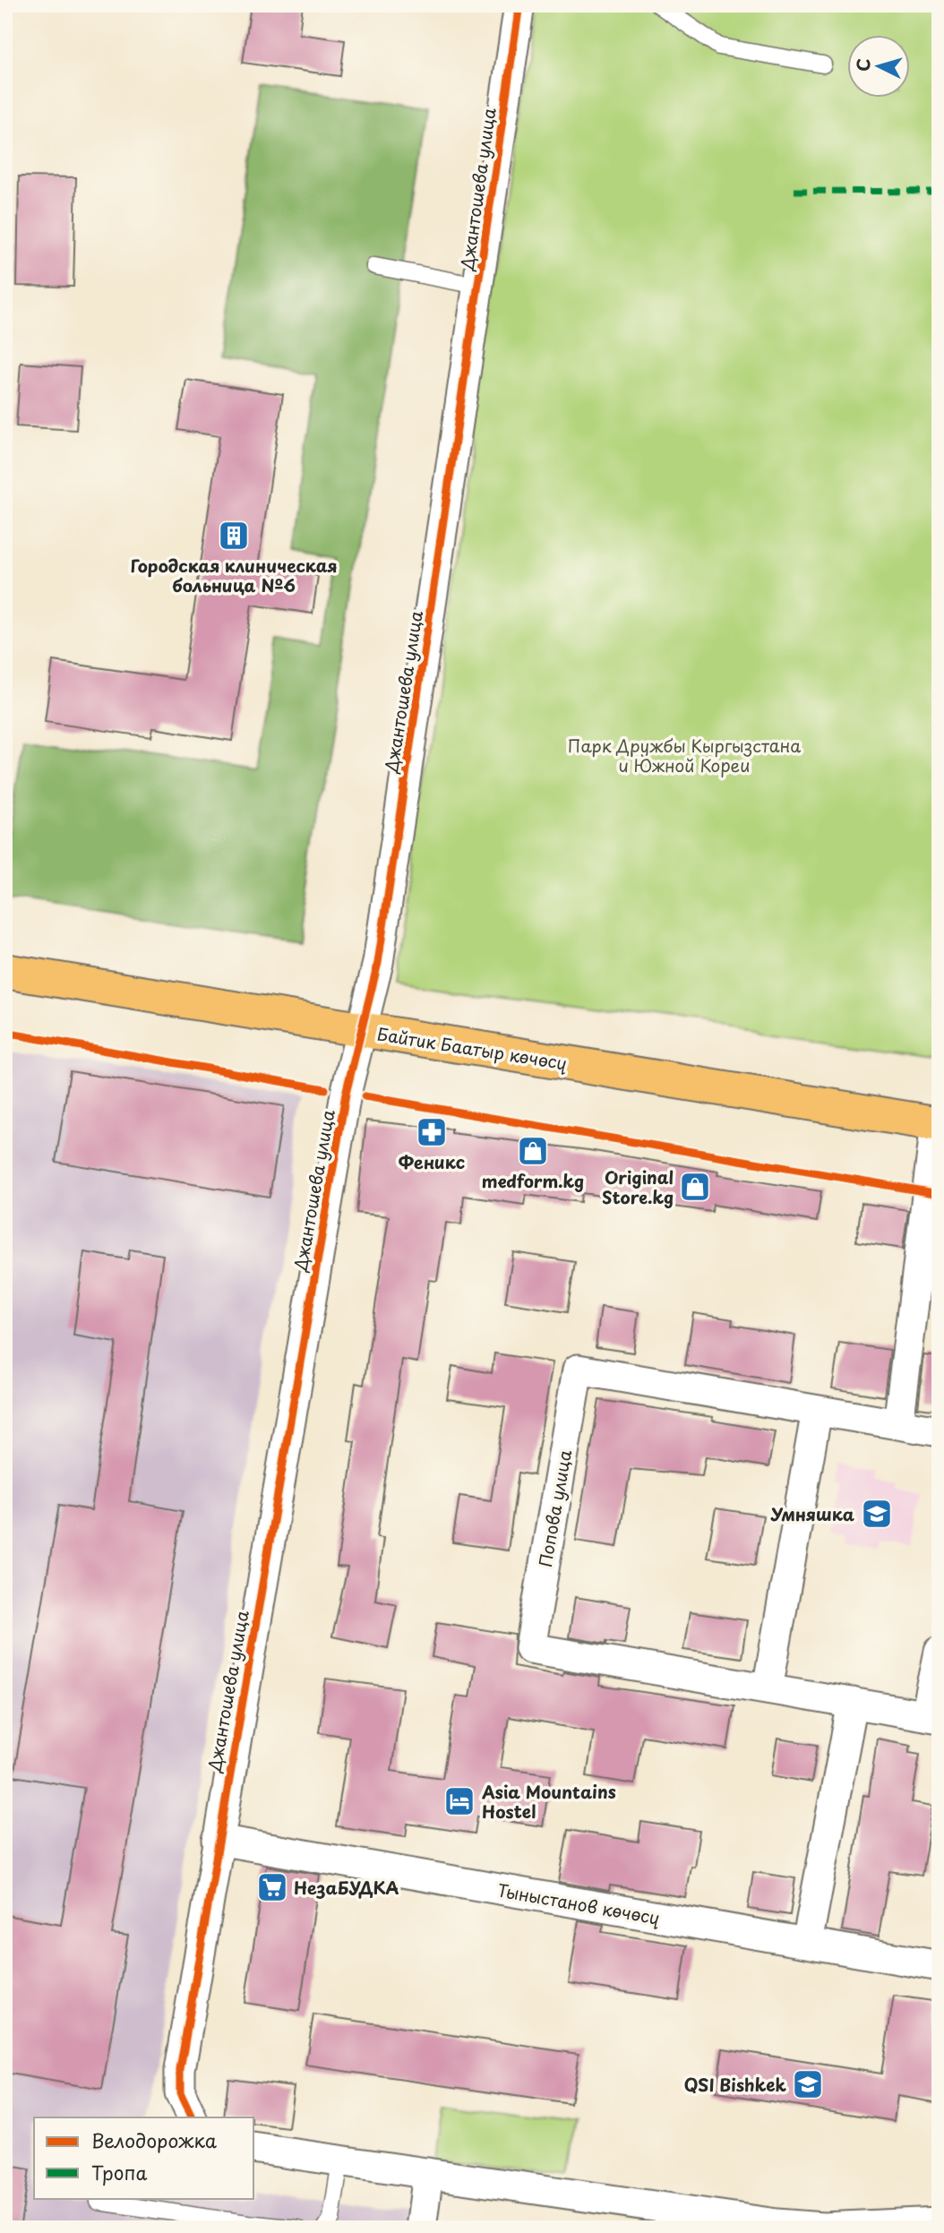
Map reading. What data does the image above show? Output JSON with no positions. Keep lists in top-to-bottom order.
{
  "streets": {
    "main road": ["Байтик Баатыр көчөсү"],
    "street": ["Джантошева улица", "Попова улица", "Тыныстанов көчөсү"]
  },
  "crossings": [
    ["Джантошева улица", "Байтик Баатыр көчөсү"],
    ["Джантошева улица", "Тыныстанов көчөсү"]
  ],
  "parks": ["Парк Дружбы Кыргызстана и Южной Кореи"],
  "places": {
    "building": ["Городская клиническая больница №6"],
    "pharmacy": ["Феникс"],
    "shop": ["medform.kg", "Original Store.kg"],
    "school or university": ["Умняшка", "QSI Bishkek"],
    "hotel": ["Asia Mountains Hostel"],
    "supermarket": ["НезаБУДКА"]
  },
  "legend": ["Велодорожка", "Тропа"],
  "north": "left"
}
